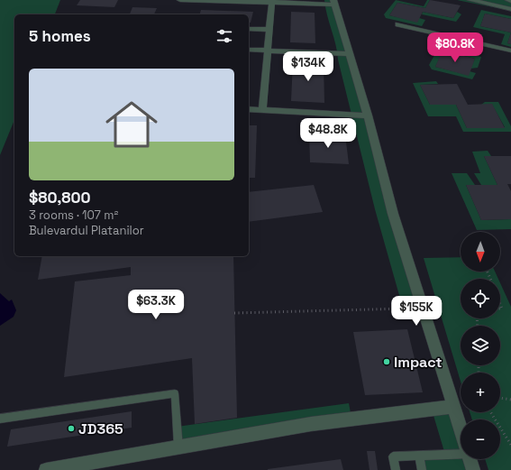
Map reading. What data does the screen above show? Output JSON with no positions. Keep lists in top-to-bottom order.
{
  "places": ["Impact", "JD365"],
  "north": "bottom",
  "page": {
    "heading": "5 homes",
    "price": [
      "$80.8K",
      "$134K",
      "$48.8K",
      "$63.3K",
      "$155K"
    ],
    "list": [
      {
        "name": "$80,800",
        "note": "3 rooms · 107 m² · Bulevardul Platanilor"
      }
    ],
    "map_buttons": ["+", "−"]
  }
}
